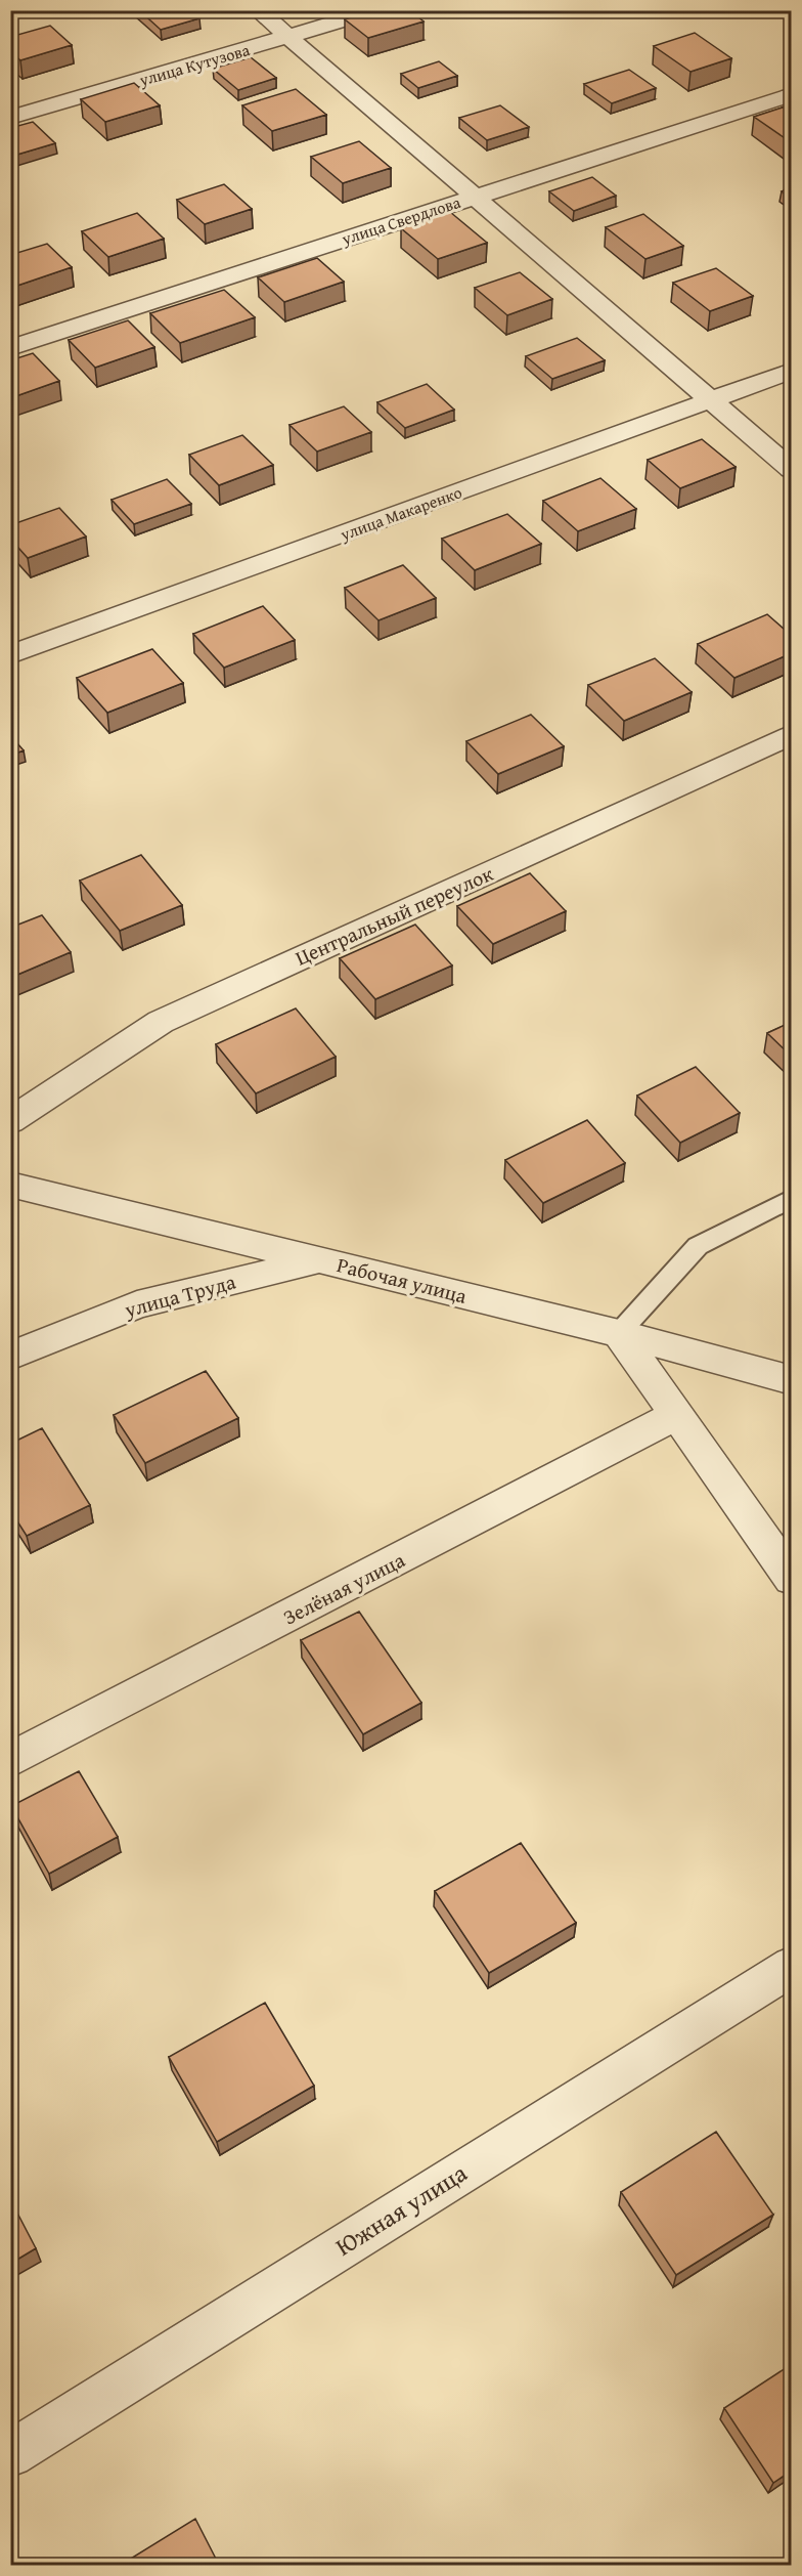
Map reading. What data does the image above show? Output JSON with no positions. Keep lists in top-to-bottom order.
{
  "streets": {
    "street": [
      "улица Кутузова",
      "улица Свердлова",
      "улица Макаренко",
      "Центральный переулок",
      "Рабочая улица",
      "улица Труда",
      "Зелёная улица",
      "Южная улица"
    ]
  },
  "crossings": [
    ["Рабочая улица", "улица Труда"]
  ]
}
